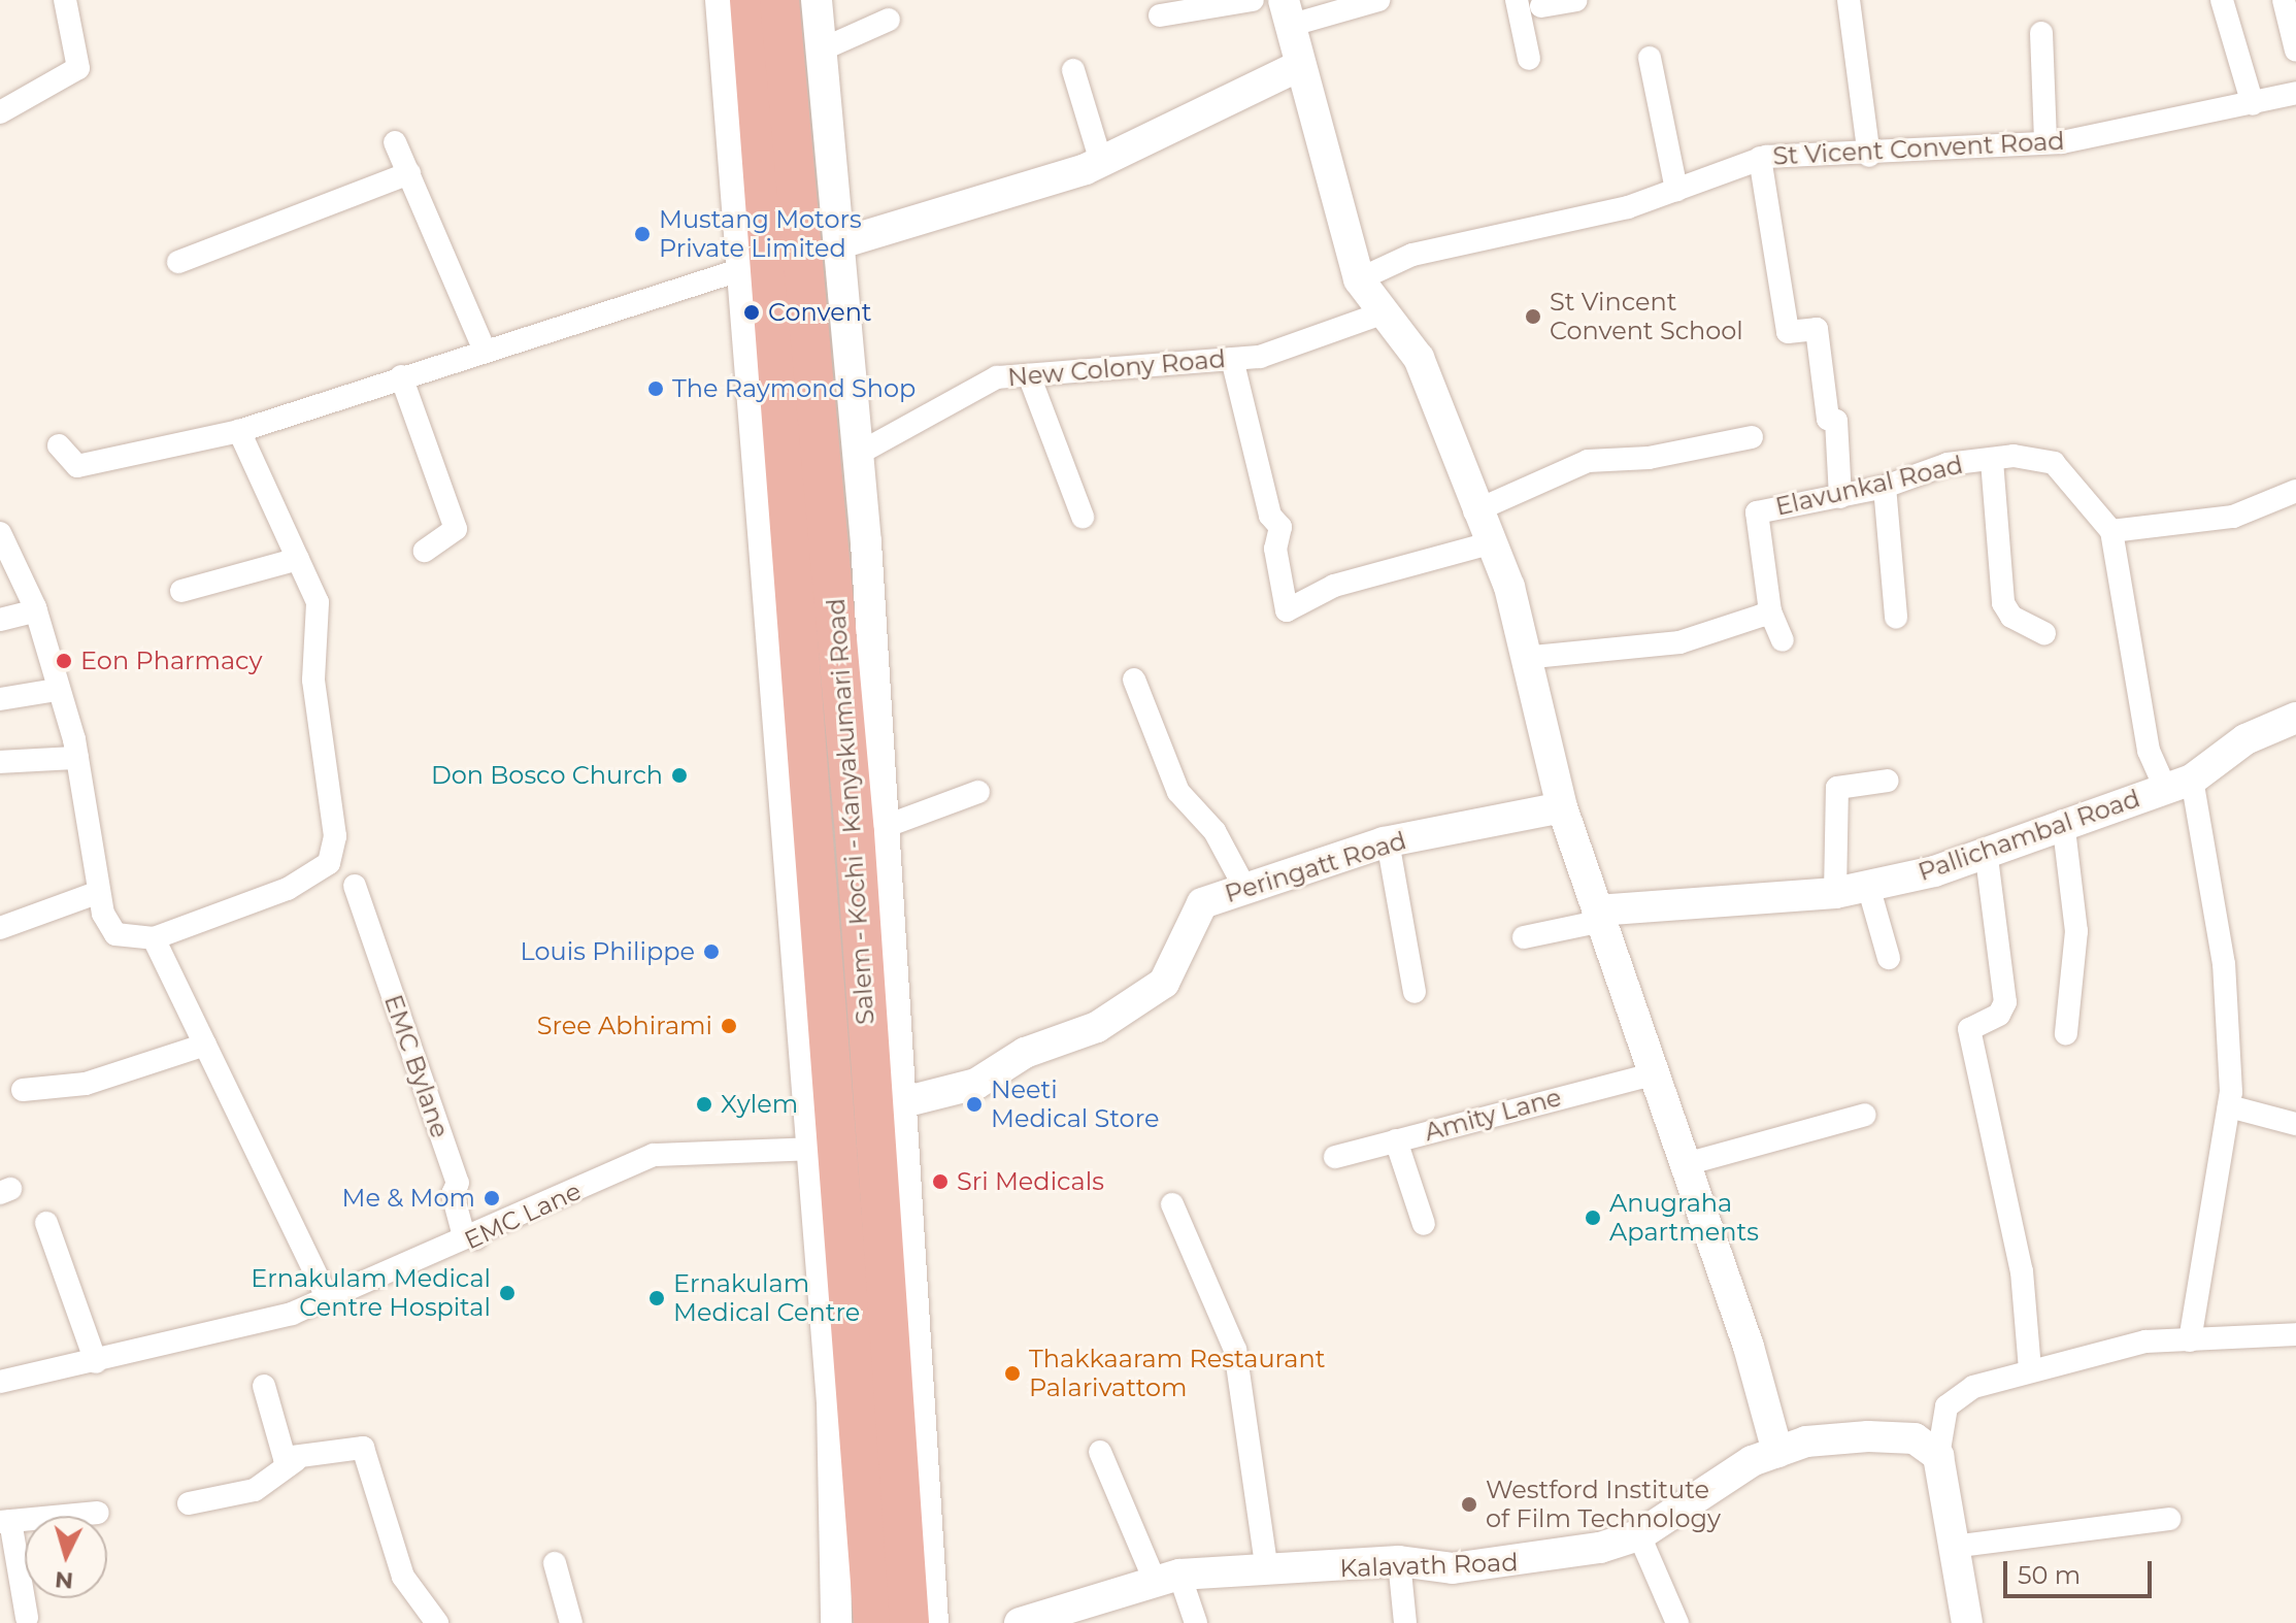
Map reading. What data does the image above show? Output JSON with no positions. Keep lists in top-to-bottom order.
{
  "streets": {
    "highway": ["Salem - Kochi - Kanyakumari Road"],
    "street": [
      "St Vicent Convent Road",
      "New Colony Road",
      "Elavunkal Road",
      "Pallichambal Road",
      "Peringatt Road",
      "EMC Bylane",
      "Amity Lane",
      "EMC Lane",
      "Kalavath Road"
    ]
  },
  "crossings": [
    ["Salem - Kochi - Kanyakumari Road", "EMC Lane"],
    ["EMC Bylane", "EMC Lane"]
  ],
  "places": [
    "Mustang Motors Private Limited",
    "Convent",
    "St Vincent Convent School",
    "The Raymond Shop",
    "Eon Pharmacy",
    "Don Bosco Church",
    "Louis Philippe",
    "Sree Abhirami",
    "Xylem",
    "Neeti Medical Store",
    "Sri Medicals",
    "Me & Mom",
    "Anugraha Apartments",
    "Ernakulam Medical Centre Hospital",
    "Ernakulam Medical Centre",
    "Thakkaaram Restaurant Palarivattom",
    "Westford Institute of Film Technology"
  ],
  "scale_bar": "50 m",
  "north": "bottom"
}
